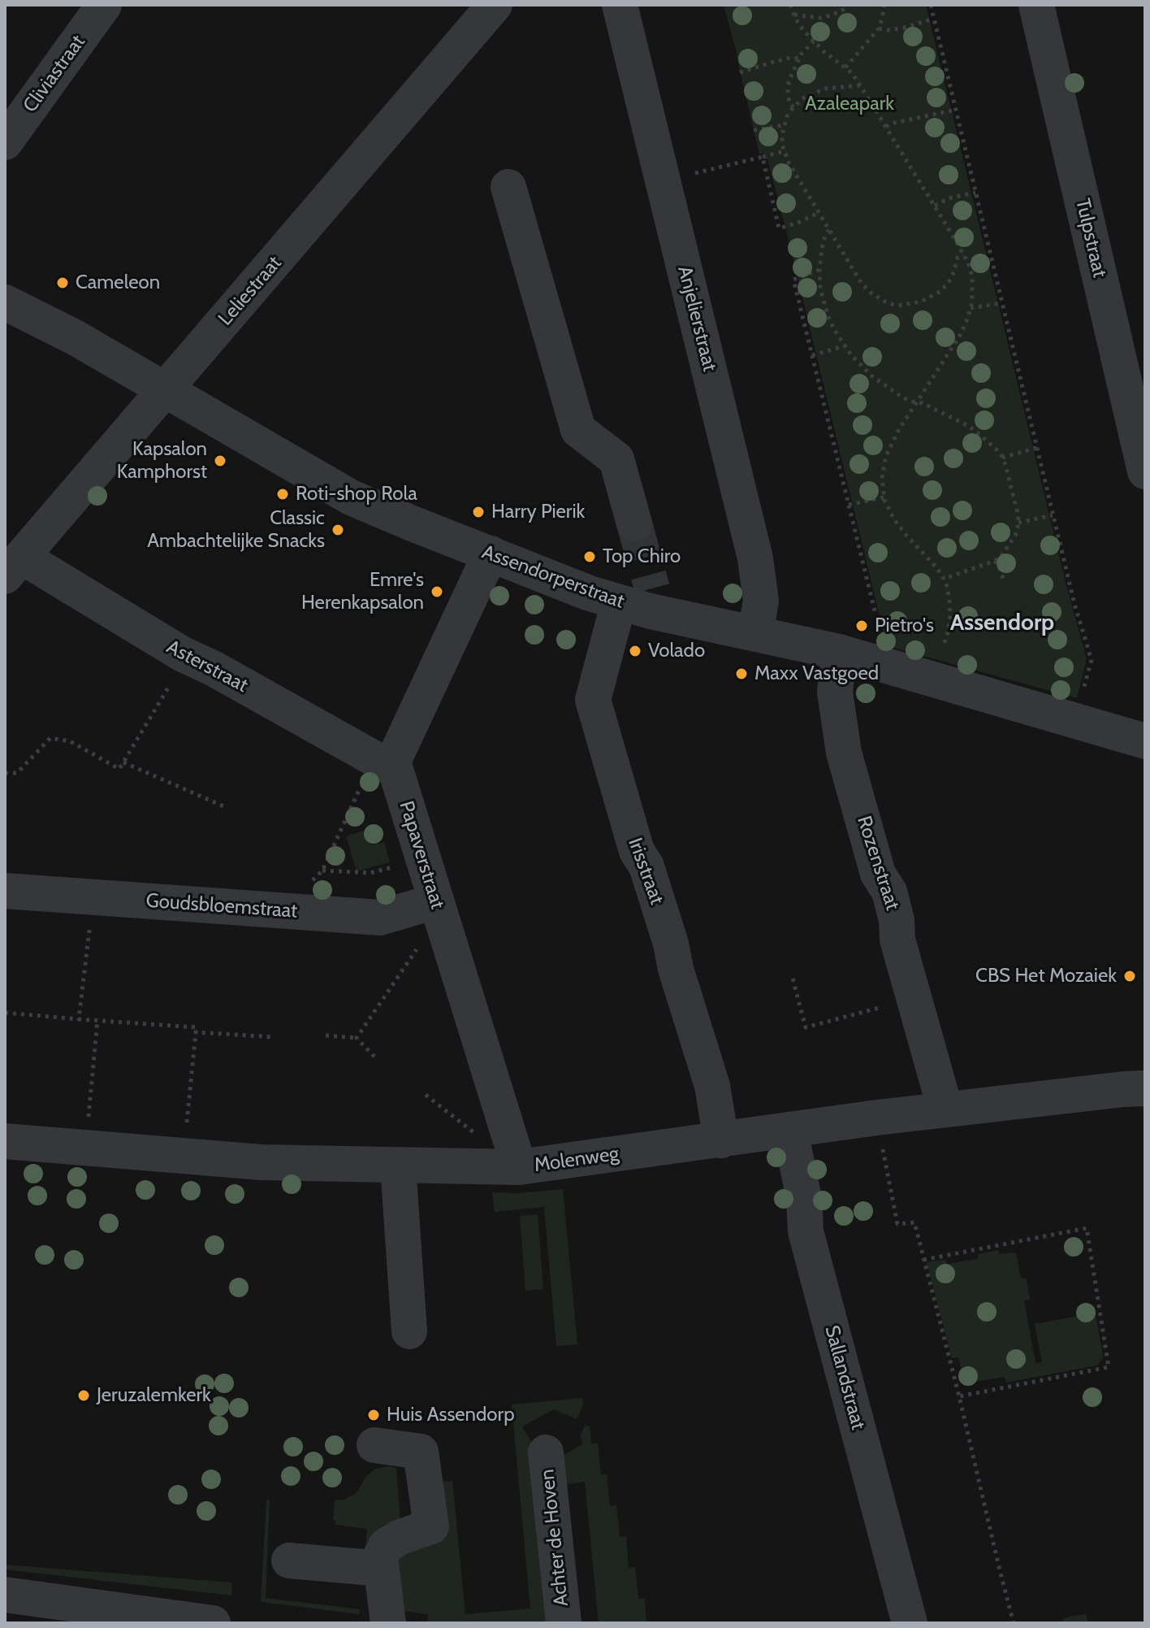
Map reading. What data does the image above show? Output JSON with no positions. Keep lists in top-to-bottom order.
{
  "streets": {
    "street": [
      "Cliviastraat",
      "Tulpstraat",
      "Leliestraat",
      "Anjelierstraat",
      "Assendorperstraat",
      "Asterstraat",
      "Papaverstraat",
      "Rozenstraat",
      "Irisstraat",
      "Goudsbloemstraat",
      "Molenweg",
      "Sallandstraat",
      "Achter de Hoven"
    ]
  },
  "crossings": [
    ["Leliestraat", "Assendorperstraat"],
    ["Leliestraat", "Asterstraat"],
    ["Anjelierstraat", "Assendorperstraat"],
    ["Assendorperstraat", "Rozenstraat"],
    ["Assendorperstraat", "Irisstraat"],
    ["Asterstraat", "Papaverstraat"],
    ["Papaverstraat", "Goudsbloemstraat"],
    ["Papaverstraat", "Molenweg"],
    ["Rozenstraat", "Molenweg"],
    ["Irisstraat", "Molenweg"],
    ["Molenweg", "Sallandstraat"]
  ],
  "districts": ["Assendorp"],
  "parks": ["Azaleapark"],
  "places": [
    "Cameleon",
    "Kapsalon Kamphorst",
    "Roti-shop Rola",
    "Harry Pierik",
    "Classic Ambachtelijke Snacks",
    "Top Chiro",
    "Emre's Herenkapsalon",
    "Pietro's",
    "Volado",
    "Maxx Vastgoed",
    "CBS Het Mozaiek",
    "Jeruzalemkerk",
    "Huis Assendorp"
  ]
}
